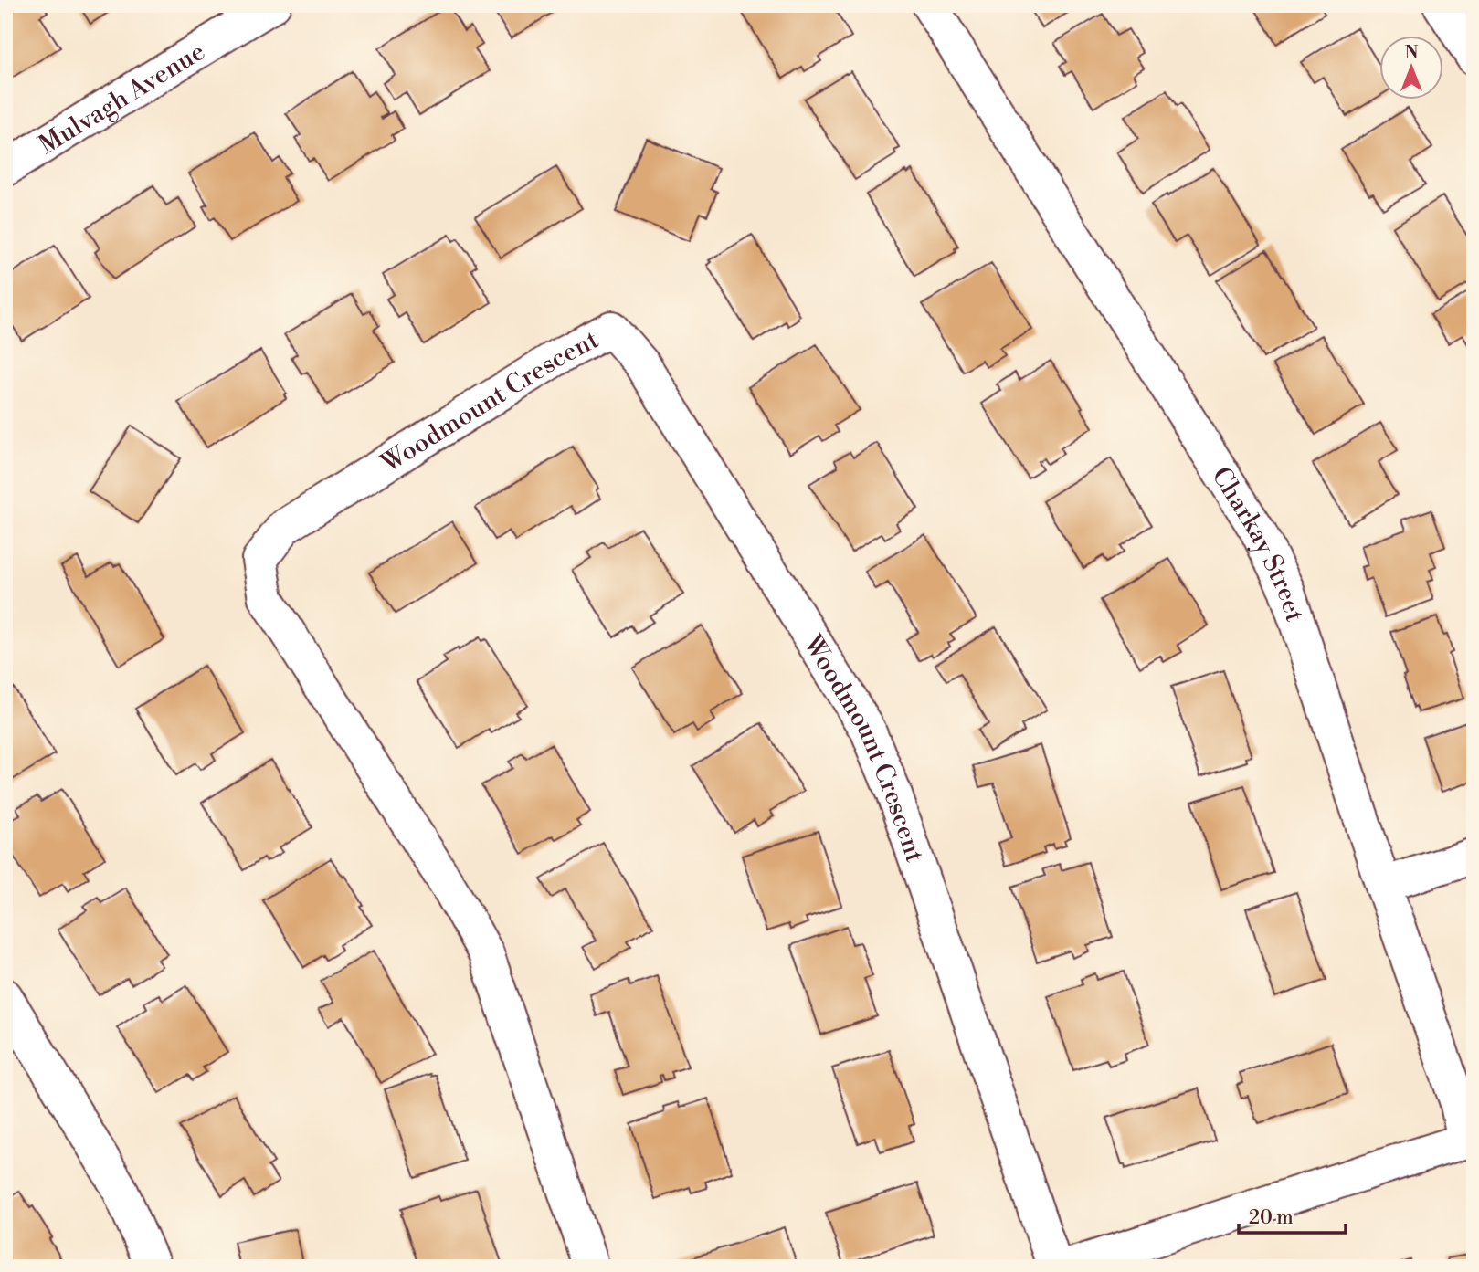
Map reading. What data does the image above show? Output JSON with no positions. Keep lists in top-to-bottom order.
{
  "streets": {
    "street": ["Mulvagh Avenue", "Woodmount Crescent", "Charkay Street"]
  },
  "scale_bar": "20 m",
  "north": "top"
}
